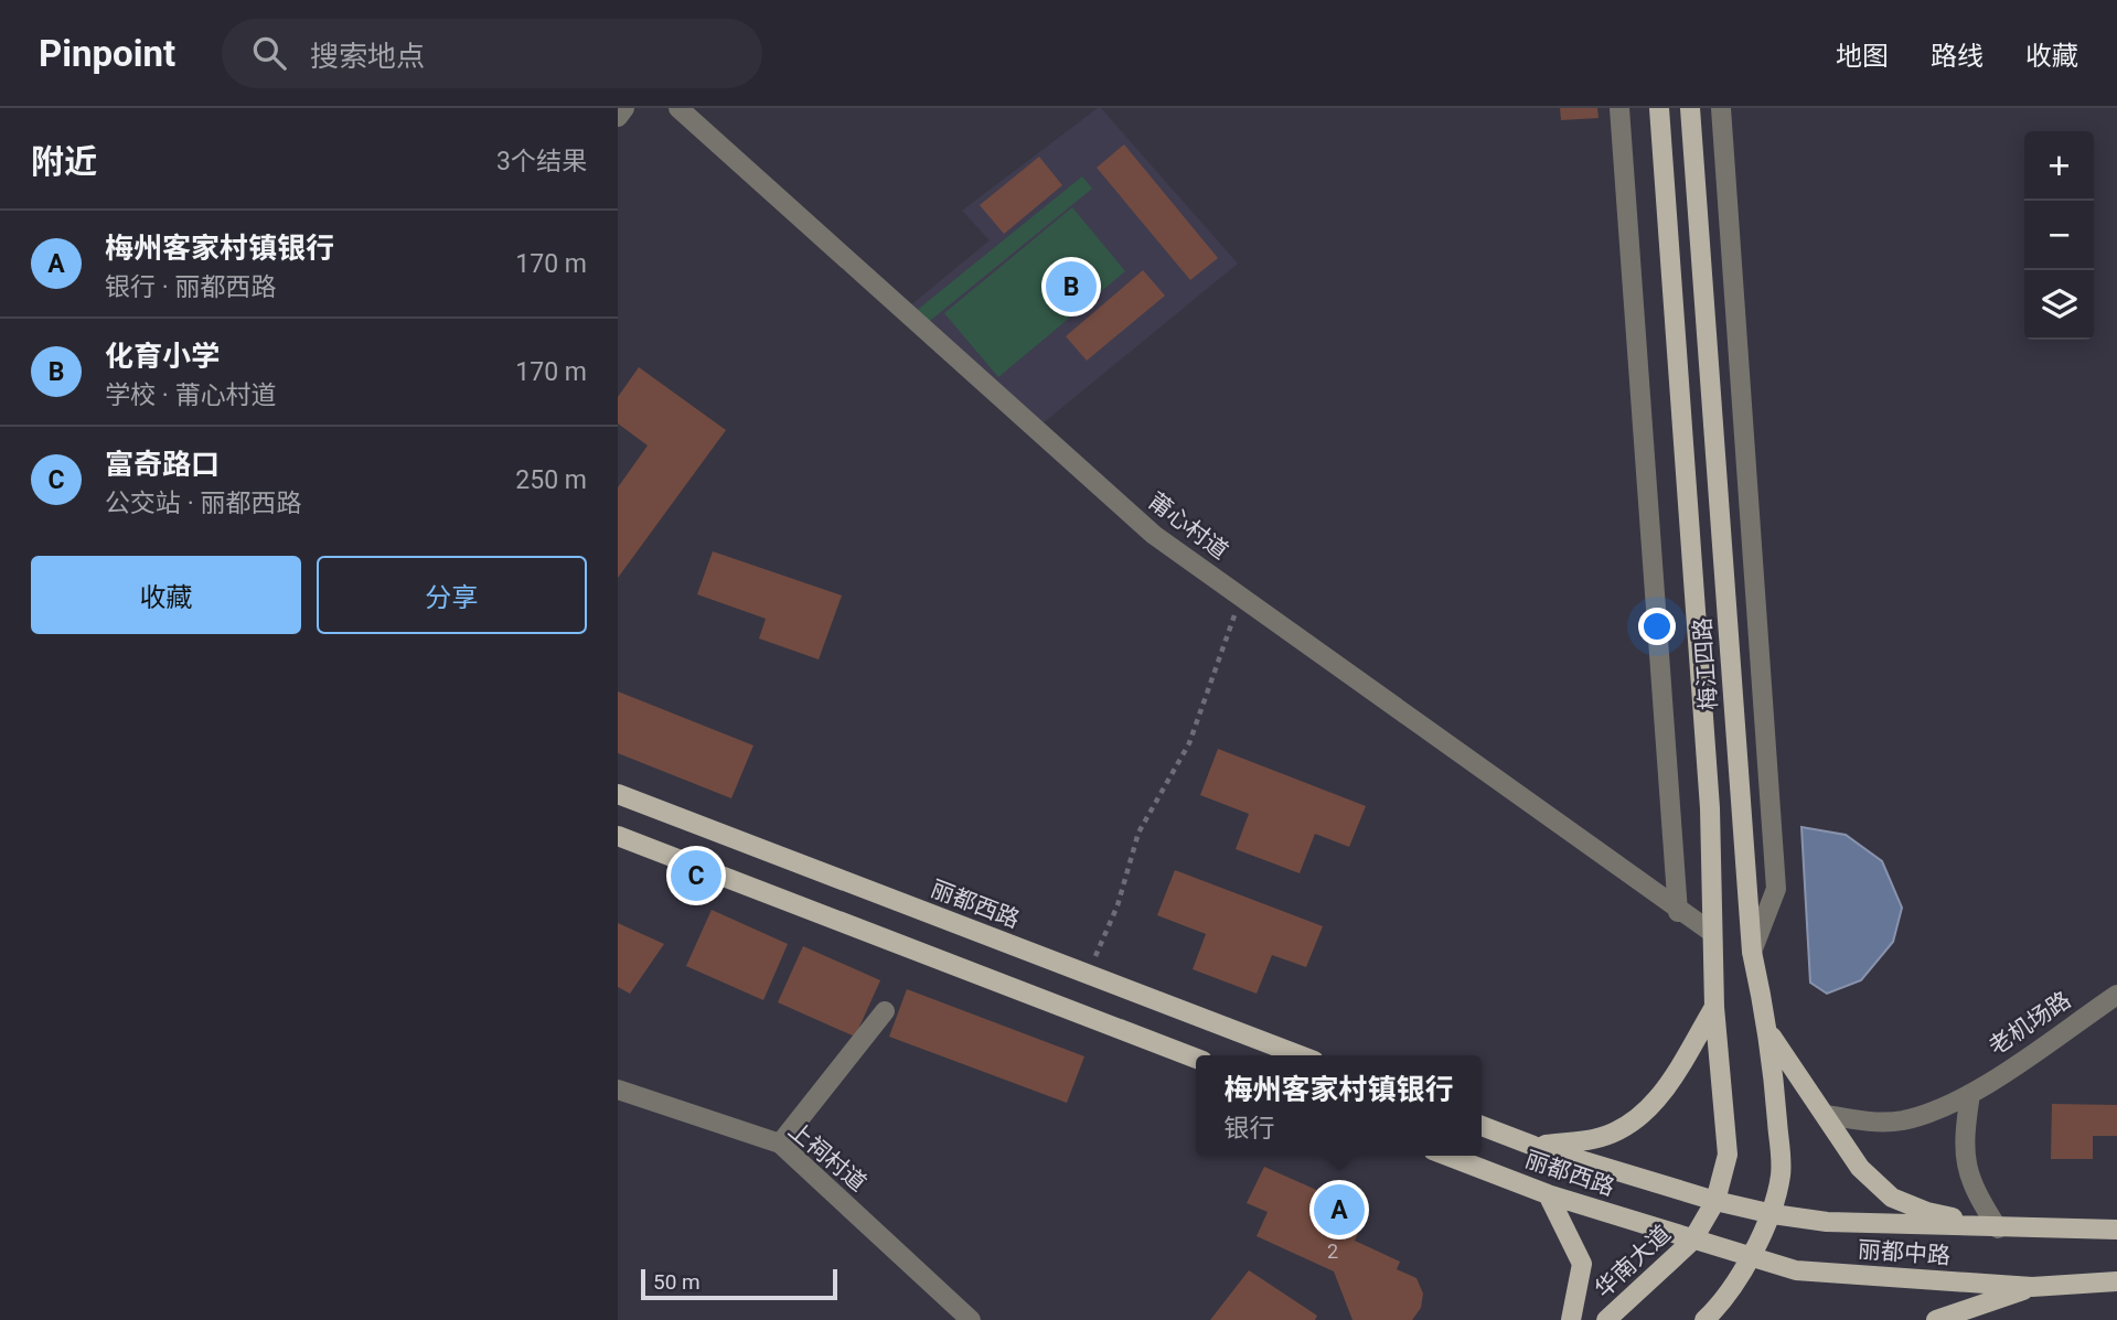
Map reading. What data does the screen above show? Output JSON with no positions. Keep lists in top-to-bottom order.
{
  "streets": {
    "main road": [
      "梅江四路",
      "丽都西路",
      "丽都中路",
      "华南大道"
    ],
    "street": ["莆心村道", "老机场路", "上祠村道"]
  },
  "crossings": [
    ["莆心村道", "梅江四路"],
    ["梅江四路", "丽都西路"],
    ["梅江四路", "丽都中路"],
    ["梅江四路", "华南大道"],
    ["丽都西路", "丽都中路"],
    ["丽都西路", "华南大道"],
    ["丽都中路", "华南大道"]
  ],
  "house_numbers": ["2"],
  "scale_bar": "50 m",
  "page": {
    "header": "Pinpoint",
    "search": "搜索地点",
    "nav": ["地图", "路线", "收藏"],
    "heading": ["附近", "3个结果"],
    "map_buttons": ["+", "−"],
    "list": [
      {
        "mark": "A",
        "name": "梅州客家村镇银行",
        "note": "银行 · 丽都西路",
        "value": "170 m"
      },
      {
        "mark": "B",
        "name": "化育小学",
        "note": "学校 · 莆心村道",
        "value": "170 m"
      },
      {
        "mark": "C",
        "name": "富奇路口",
        "note": "公交站 · 丽都西路",
        "value": "250 m"
      }
    ],
    "pins": ["B", "C", "A"],
    "buttons": ["收藏", "分享"],
    "popup": ["梅州客家村镇银行", "银行"],
    "scale": "50 m"
  }
}
